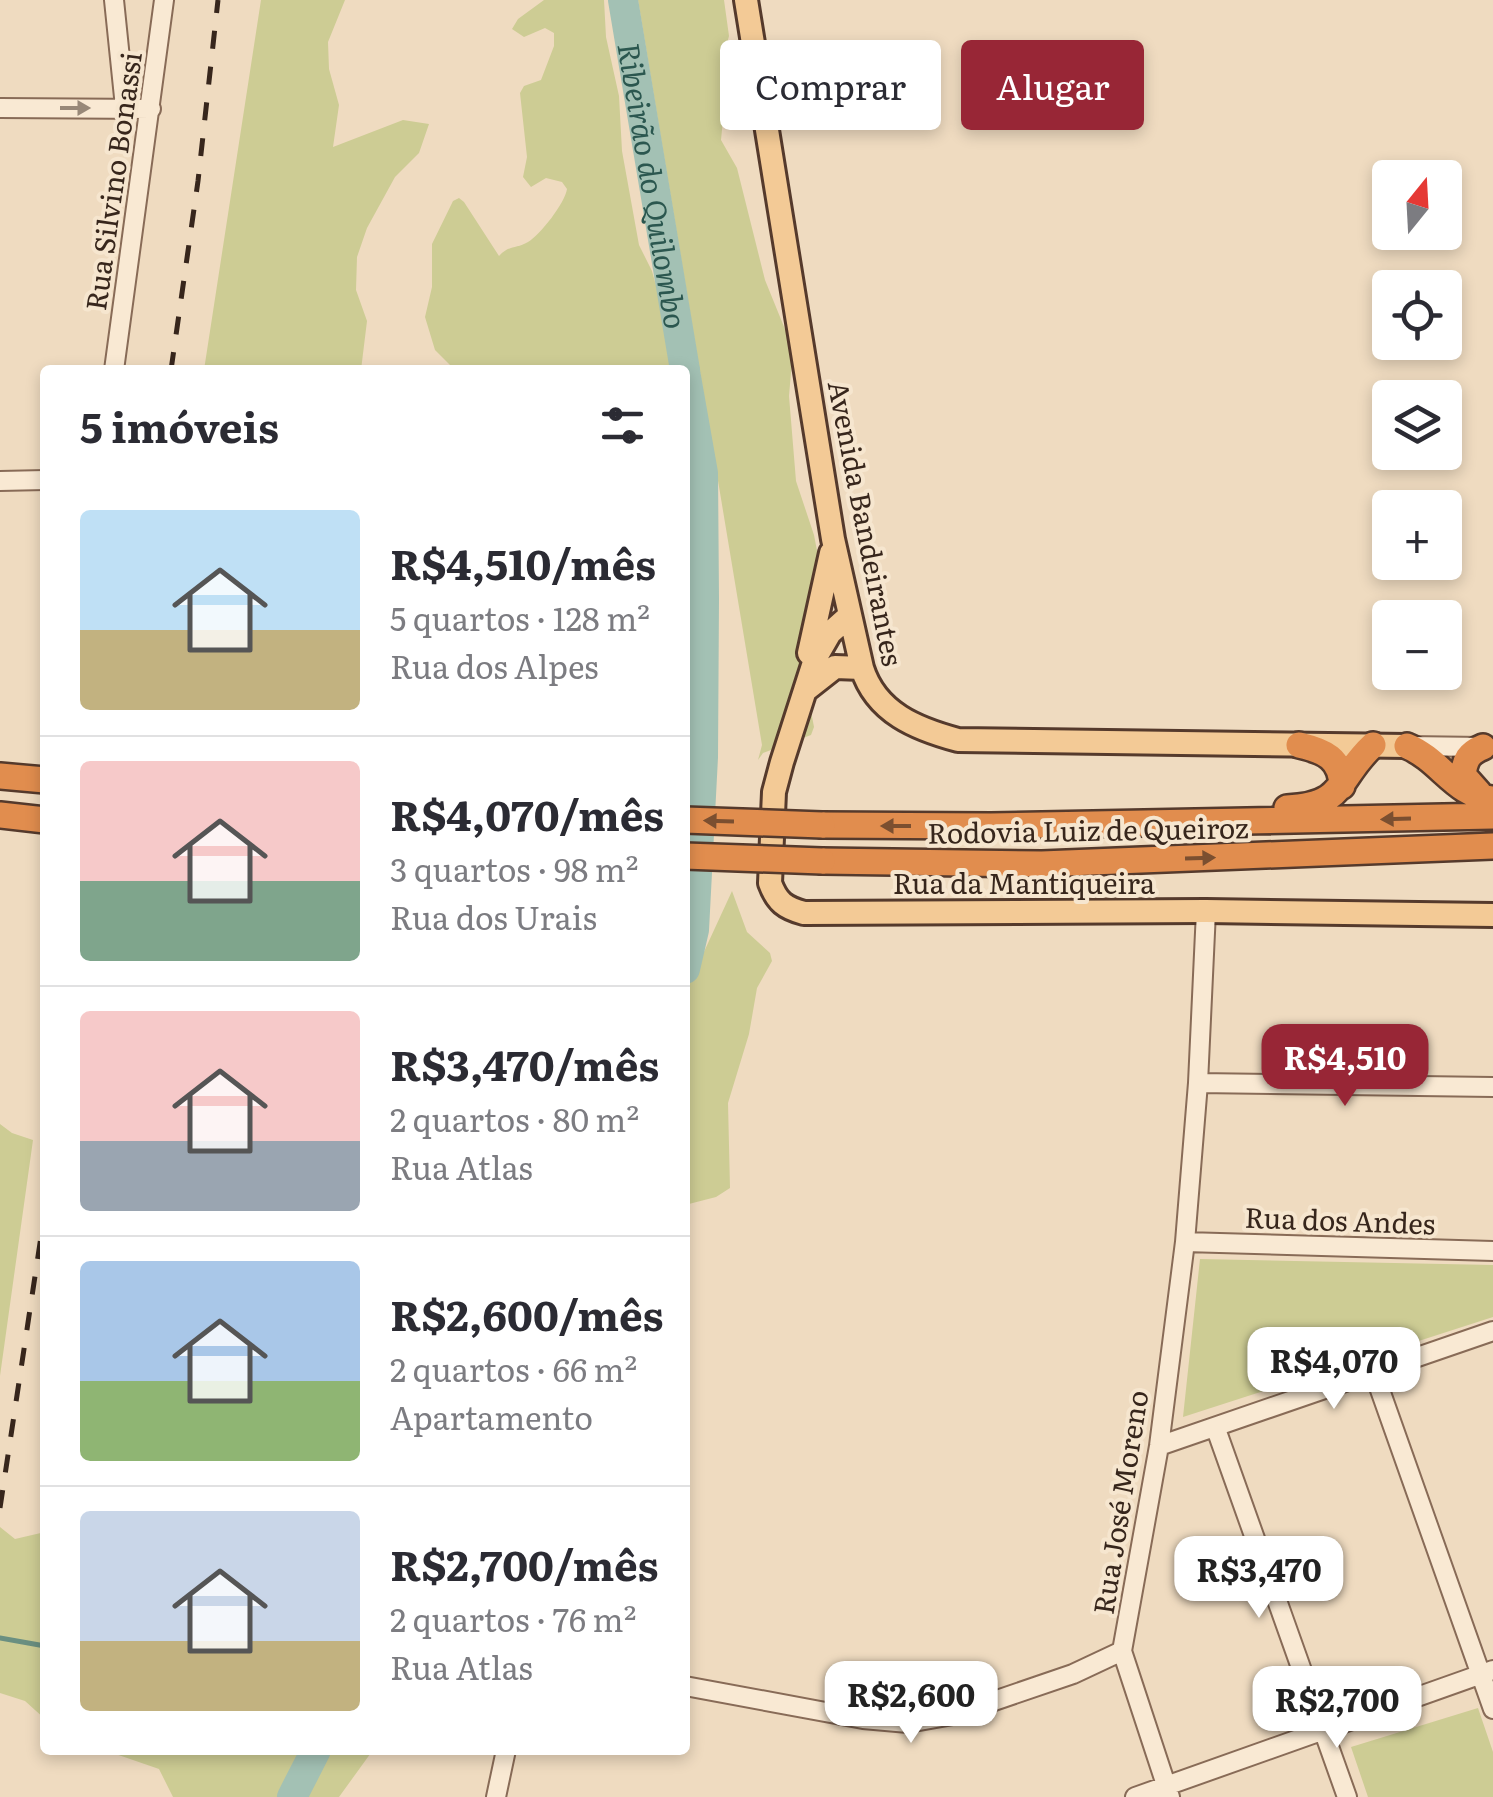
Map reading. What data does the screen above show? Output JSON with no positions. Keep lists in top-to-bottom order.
{
  "streets": {
    "highway": ["Rodovia Luiz de Queiroz"],
    "main road": ["Avenida Bandeirantes", "Rua da Mantiqueira"],
    "street": ["Rua Silvino Bonassi", "Rua dos Andes", "Rua José Moreno"]
  },
  "crossings": [
    ["Avenida Bandeirantes", "Rua da Mantiqueira"],
    ["Rua da Mantiqueira", "Rua José Moreno"],
    ["Rua dos Andes", "Rua José Moreno"]
  ],
  "water": ["Ribeirão do Quilombo"],
  "north": "top",
  "page": {
    "chip": ["Comprar", "Alugar"],
    "map_buttons": ["+", "−"],
    "heading": "5 imóveis",
    "list": [
      {
        "name": "R$4,510/mês",
        "note": "5 quartos · 128 m² · Rua dos Alpes"
      },
      {
        "name": "R$4,070/mês",
        "note": "3 quartos · 98 m² · Rua dos Urais"
      },
      {
        "name": "R$3,470/mês",
        "note": "2 quartos · 80 m² · Rua Atlas"
      },
      {
        "name": "R$2,600/mês",
        "note": "2 quartos · 66 m² · Apartamento"
      },
      {
        "name": "R$2,700/mês",
        "note": "2 quartos · 76 m² · Rua Atlas"
      }
    ],
    "price": [
      "R$4,510",
      "R$4,070",
      "R$3,470",
      "R$2,600",
      "R$2,700"
    ]
  }
}
